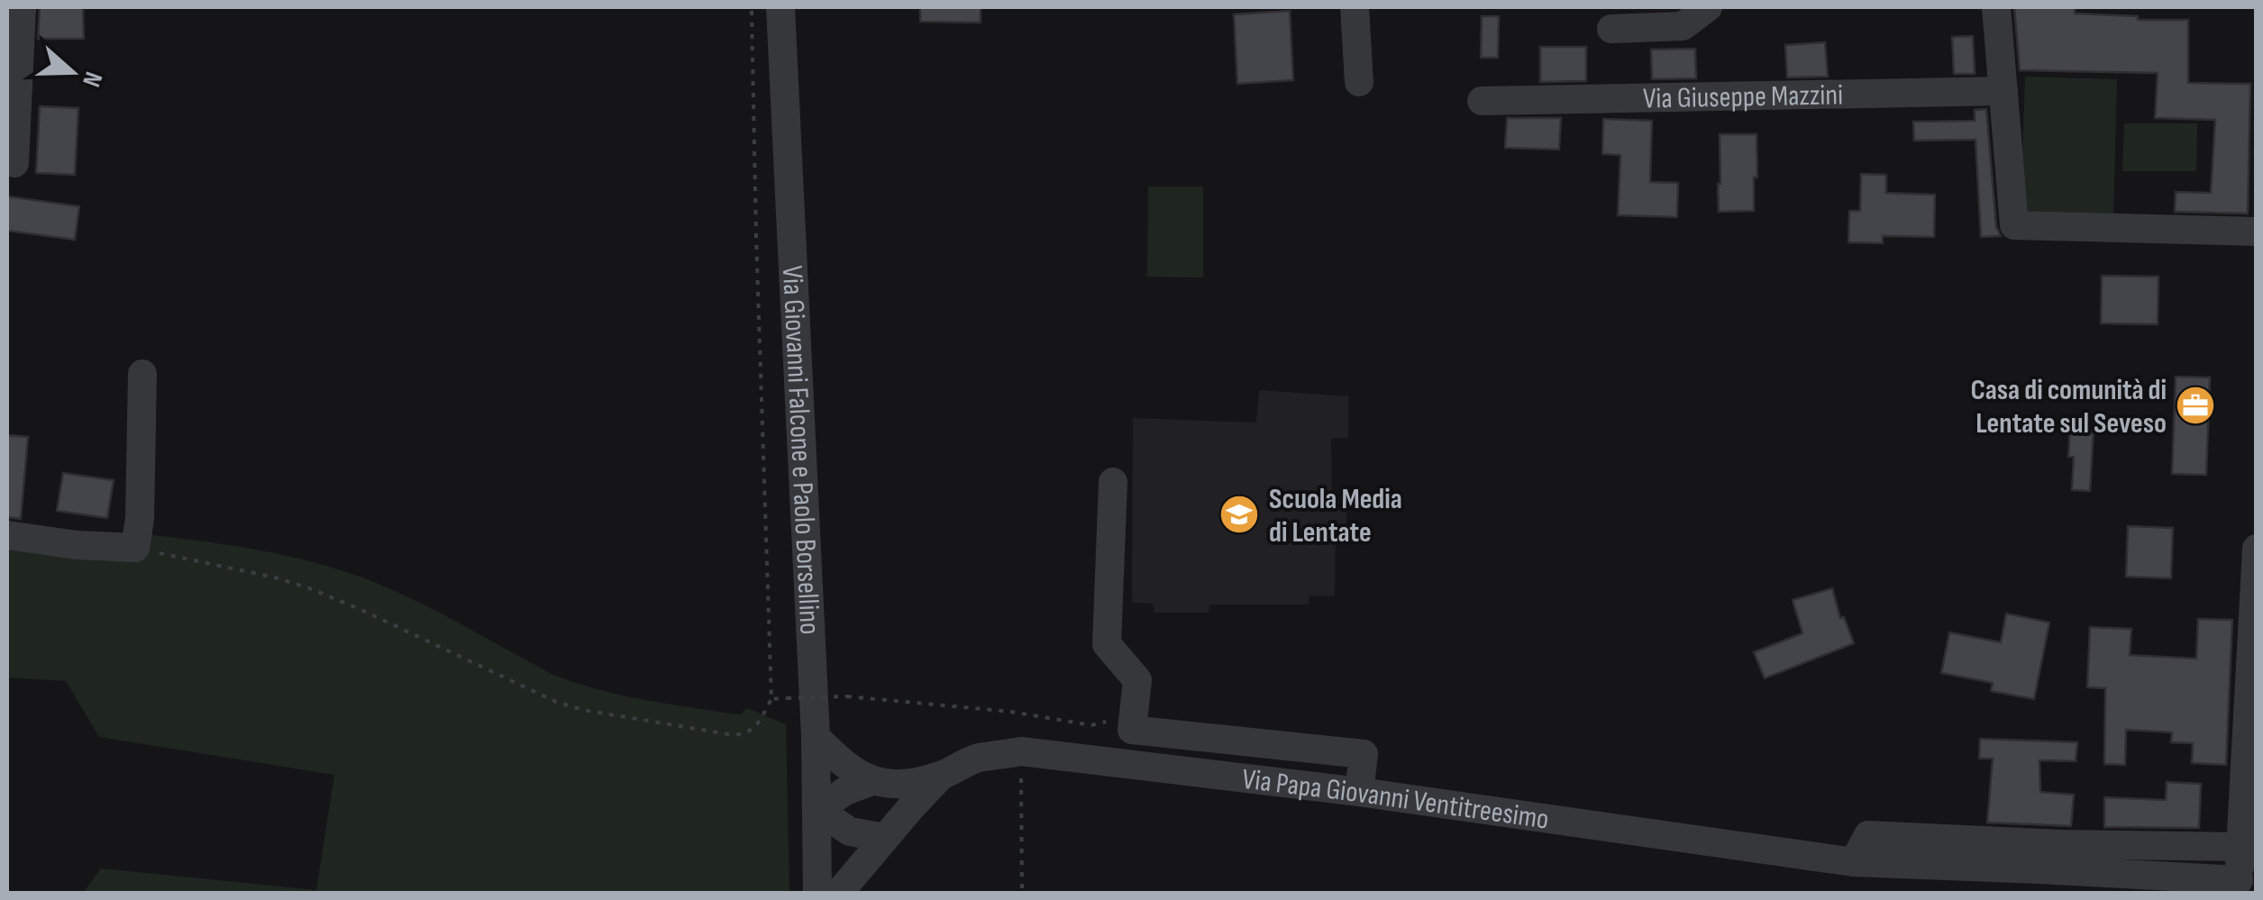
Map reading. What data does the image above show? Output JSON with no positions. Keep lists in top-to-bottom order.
{
  "streets": {
    "street": ["Via Giuseppe Mazzini", "Via Giovanni Falcone e Paolo Borsellino", "Via Papa Giovanni Ventitreesimo"]
  },
  "crossings": [
    ["Via Giovanni Falcone e Paolo Borsellino", "Via Papa Giovanni Ventitreesimo"]
  ],
  "places": {
    "office": ["Casa di comunità di Lentate sul Seveso"],
    "school or university": ["Scuola Media di Lentate"]
  },
  "north": "right"
}
